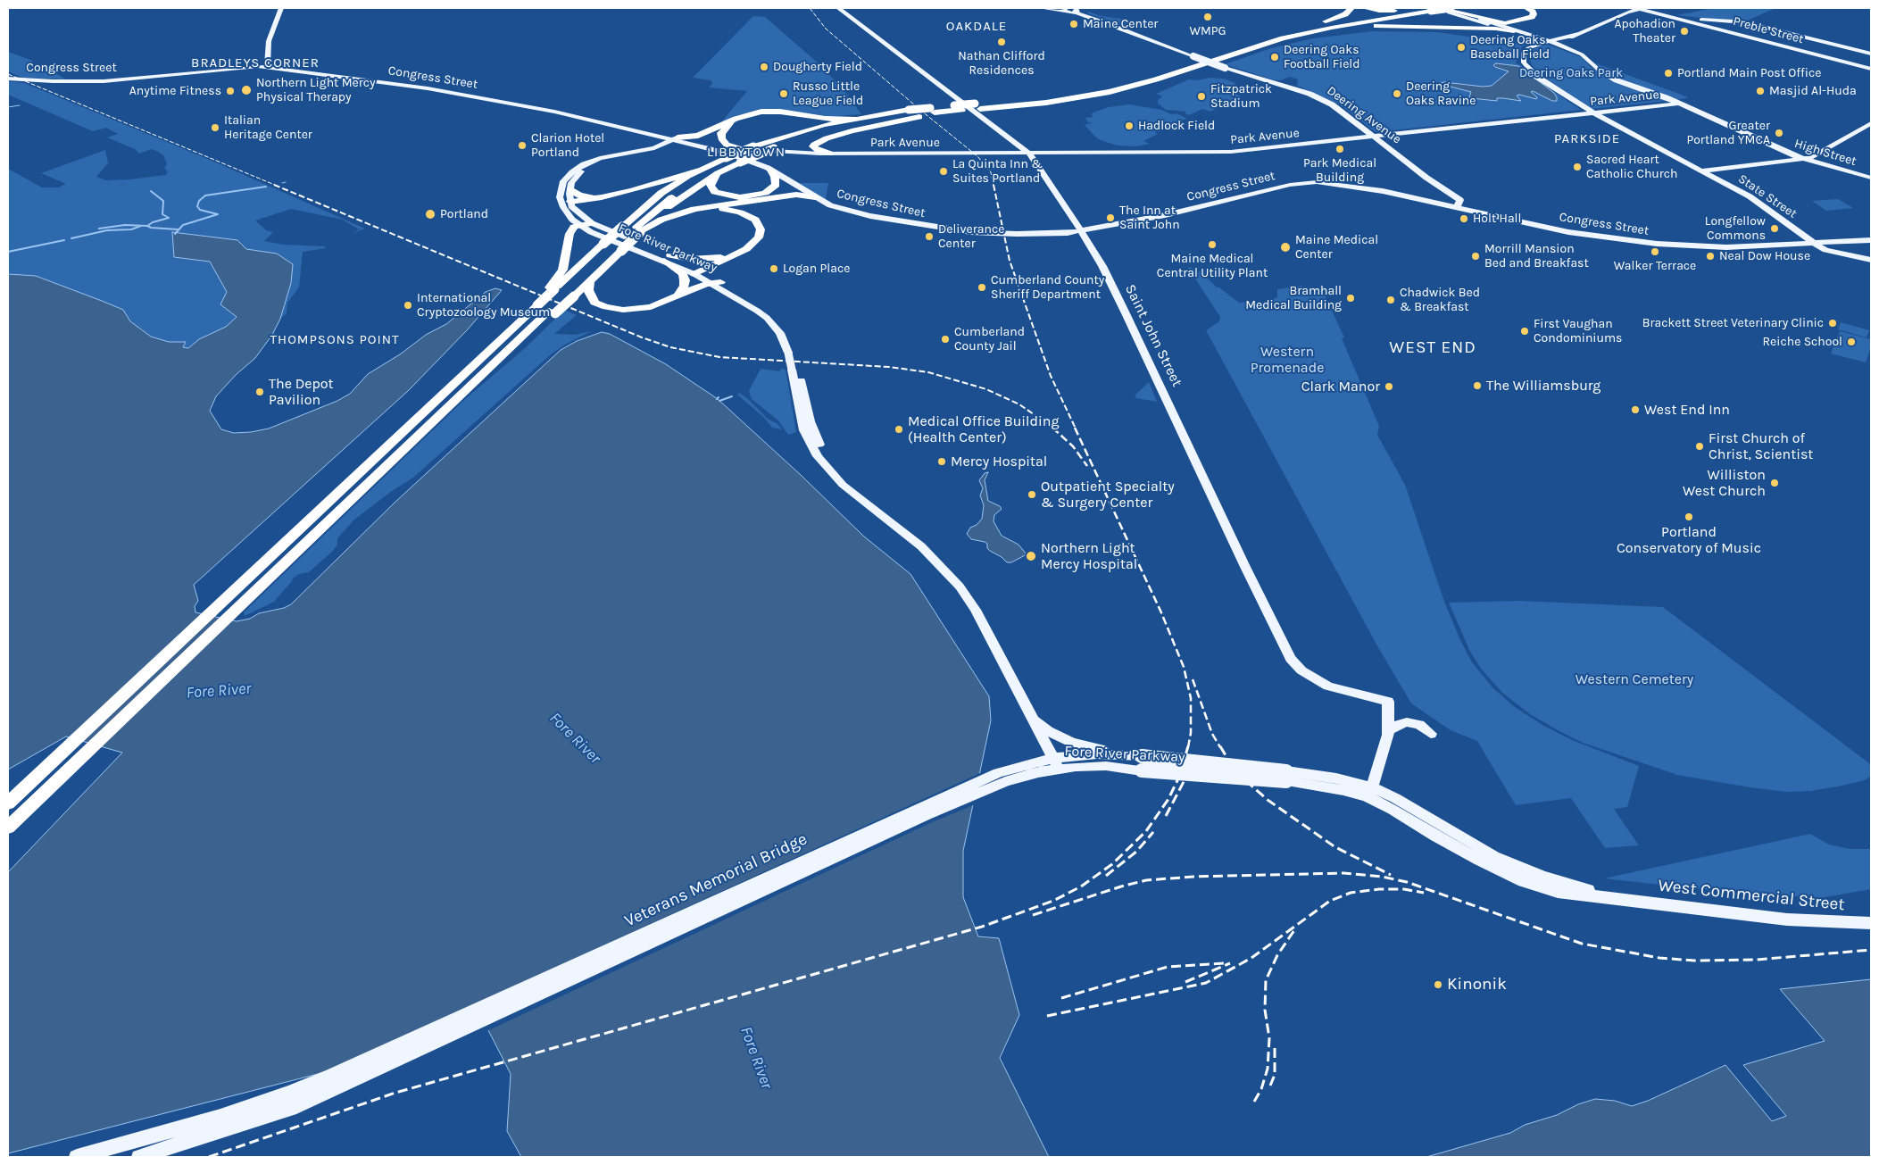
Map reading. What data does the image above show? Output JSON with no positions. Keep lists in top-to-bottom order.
{
  "streets": {
    "main road": [
      "Preble Street",
      "Congress Street",
      "Park Avenue",
      "Deering Avenue",
      "High Street",
      "State Street",
      "Fore River Parkway",
      "Saint John Street",
      "Veterans Memorial Bridge",
      "West Commercial Street"
    ]
  },
  "crossings": [
    ["Congress Street", "Park Avenue"],
    ["Congress Street", "Deering Avenue"],
    ["Congress Street", "State Street"],
    ["Congress Street", "Saint John Street"],
    ["Park Avenue", "Deering Avenue"],
    ["Park Avenue", "High Street"],
    ["Park Avenue", "State Street"],
    ["Park Avenue", "Saint John Street"],
    ["Fore River Parkway", "Veterans Memorial Bridge"],
    ["Fore River Parkway", "West Commercial Street"]
  ],
  "districts": [
    "OAKDALE",
    "BRADLEYS CORNER",
    "PARKSIDE",
    "LIBBYTOWN",
    "THOMPSONS POINT",
    "WEST END"
  ],
  "water": ["Fore River"],
  "parks": ["Deering Oaks Park", "Western Promenade", "Western Cemetery"],
  "places": [
    "WMPG",
    "Maine Center",
    "Apohadion Theater",
    "Nathan Clifford Residences",
    "Deering Oaks Baseball Field",
    "Deering Oaks Football Field",
    "Dougherty Field",
    "Portland Main Post Office",
    "Northern Light Mercy Physical Therapy",
    "Anytime Fitness",
    "Masjid Al-Huda",
    "Russo Little League Field",
    "Deering Oaks Ravine",
    "Fitzpatrick Stadium",
    "Hadlock Field",
    "Italian Heritage Center",
    "Greater Portland YMCA",
    "Clarion Hotel Portland",
    "Park Medical Building",
    "Sacred Heart Catholic Church",
    "La Quinta Inn & Suites Portland",
    "Portland",
    "The Inn at Saint John",
    "Holt Hall",
    "Longfellow Commons",
    "Deliverance Center",
    "Maine Medical Central Utility Plant",
    "Maine Medical Center",
    "Walker Terrace",
    "Morrill Mansion Bed and Breakfast",
    "Neal Dow House",
    "Logan Place",
    "Cumberland County Sheriff Department",
    "Bramhall Medical Building",
    "Chadwick Bed & Breakfast",
    "International Cryptozoology Museum",
    "Brackett Street Veterinary Clinic",
    "First Vaughan Condominiums",
    "Cumberland County Jail",
    "Reiche School",
    "The Williamsburg",
    "Clark Manor",
    "The Depot Pavilion",
    "West End Inn",
    "Medical Office Building (Health Center)",
    "First Church of Christ, Scientist",
    "Mercy Hospital",
    "Williston West Church",
    "Outpatient Specialty & Surgery Center",
    "Portland Conservatory of Music",
    "Northern Light Mercy Hospital",
    "Kinonik"
  ]
}
